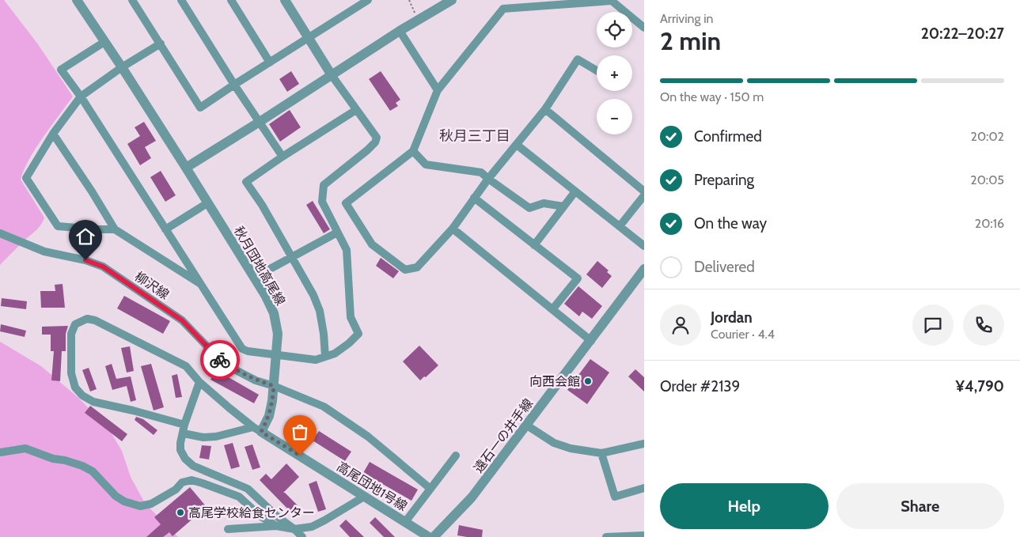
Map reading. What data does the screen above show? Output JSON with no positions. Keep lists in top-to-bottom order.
{
  "streets": {
    "street": [
      "秋月団地高尾線",
      "柳沢線",
      "遠石一の井手線",
      "高尾団地1号線"
    ]
  },
  "crossings": [
    ["秋月団地高尾線", "柳沢線"],
    ["秋月団地高尾線", "高尾団地1号線"]
  ],
  "districts": ["秋月三丁目"],
  "places": ["向西会館", "高尾学校給食センター"],
  "page": {
    "heading": ["2 min", "Arriving in", "20:22–20:27"],
    "panel": [
      "Jordan",
      "Courier · 4.4",
      "Order #2139",
      "¥4,790"
    ],
    "map_buttons": ["+", "−"],
    "bar": "On the way · 150 m",
    "list": [
      ["Confirmed", "20:02"],
      ["Preparing", "20:05"],
      ["On the way", "20:16"],
      "Delivered"
    ],
    "buttons": ["Help", "Share"]
  }
}
